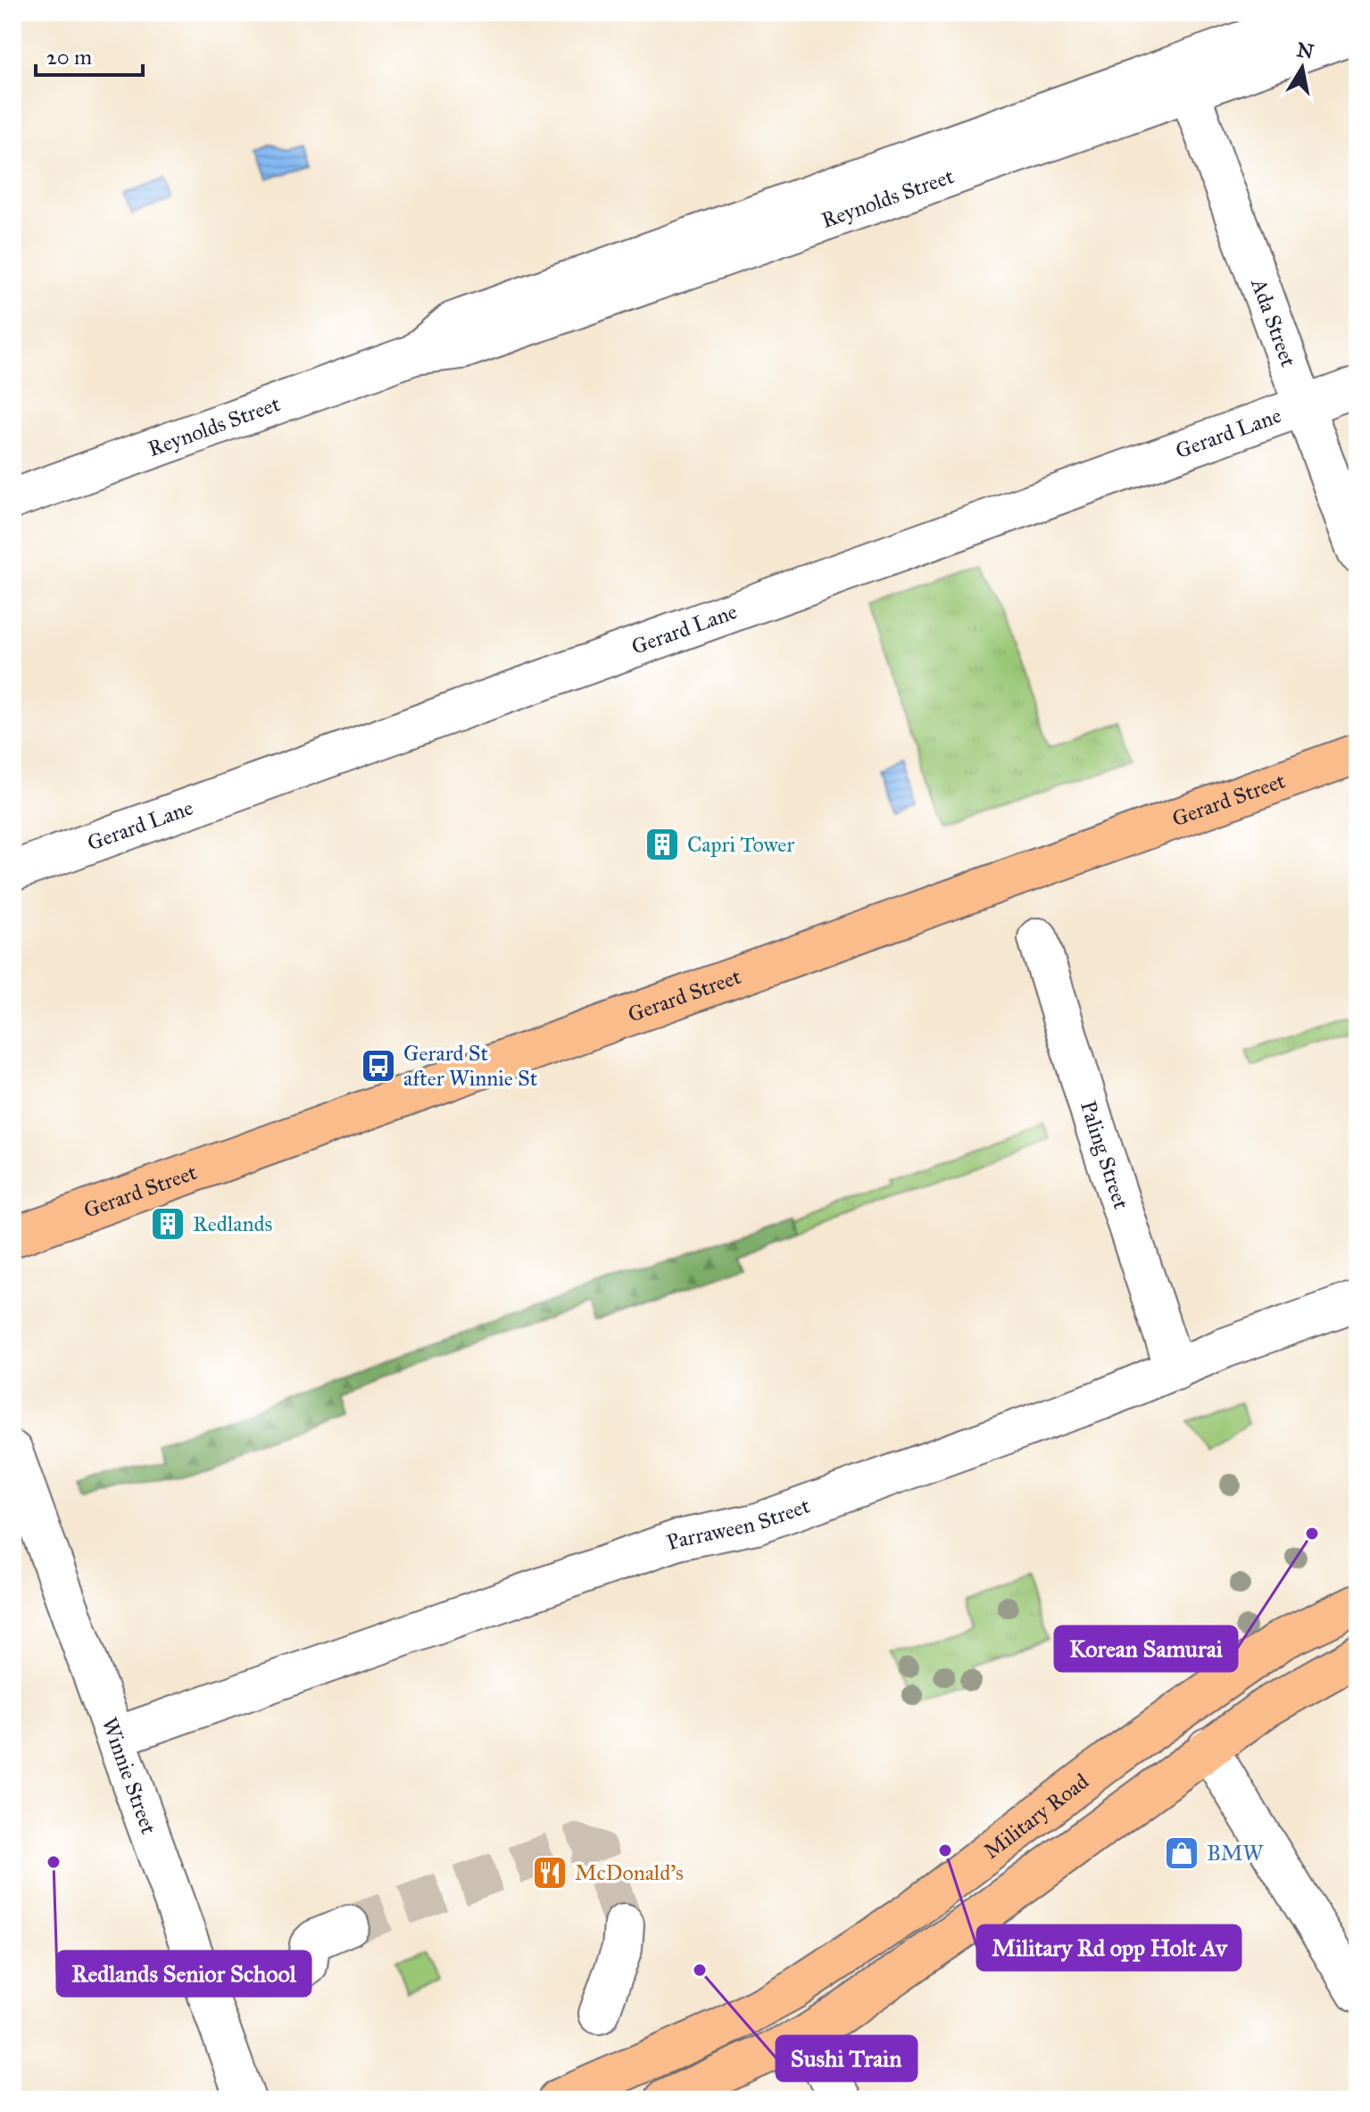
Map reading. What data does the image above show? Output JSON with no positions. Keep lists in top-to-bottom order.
{
  "streets": {
    "main road": ["Gerard Street", "Military Road"],
    "street": [
      "Reynolds Street",
      "Ada Street",
      "Gerard Lane",
      "Paling Street",
      "Parraween Street",
      "Winnie Street"
    ]
  },
  "crossings": [
    ["Reynolds Street", "Ada Street"],
    ["Ada Street", "Gerard Lane"],
    ["Paling Street", "Parraween Street"],
    ["Parraween Street", "Winnie Street"]
  ],
  "places": {
    "building": ["Capri Tower", "Redlands"],
    "bus stop": ["Gerard St after Winnie St"],
    "other": [
      "Korean Samurai",
      "Military Rd opp Holt Av",
      "Redlands Senior School",
      "Sushi Train"
    ],
    "shop": ["BMW"],
    "restaurant": ["McDonald's"]
  },
  "scale_bar": "20 m",
  "north": "top"
}
